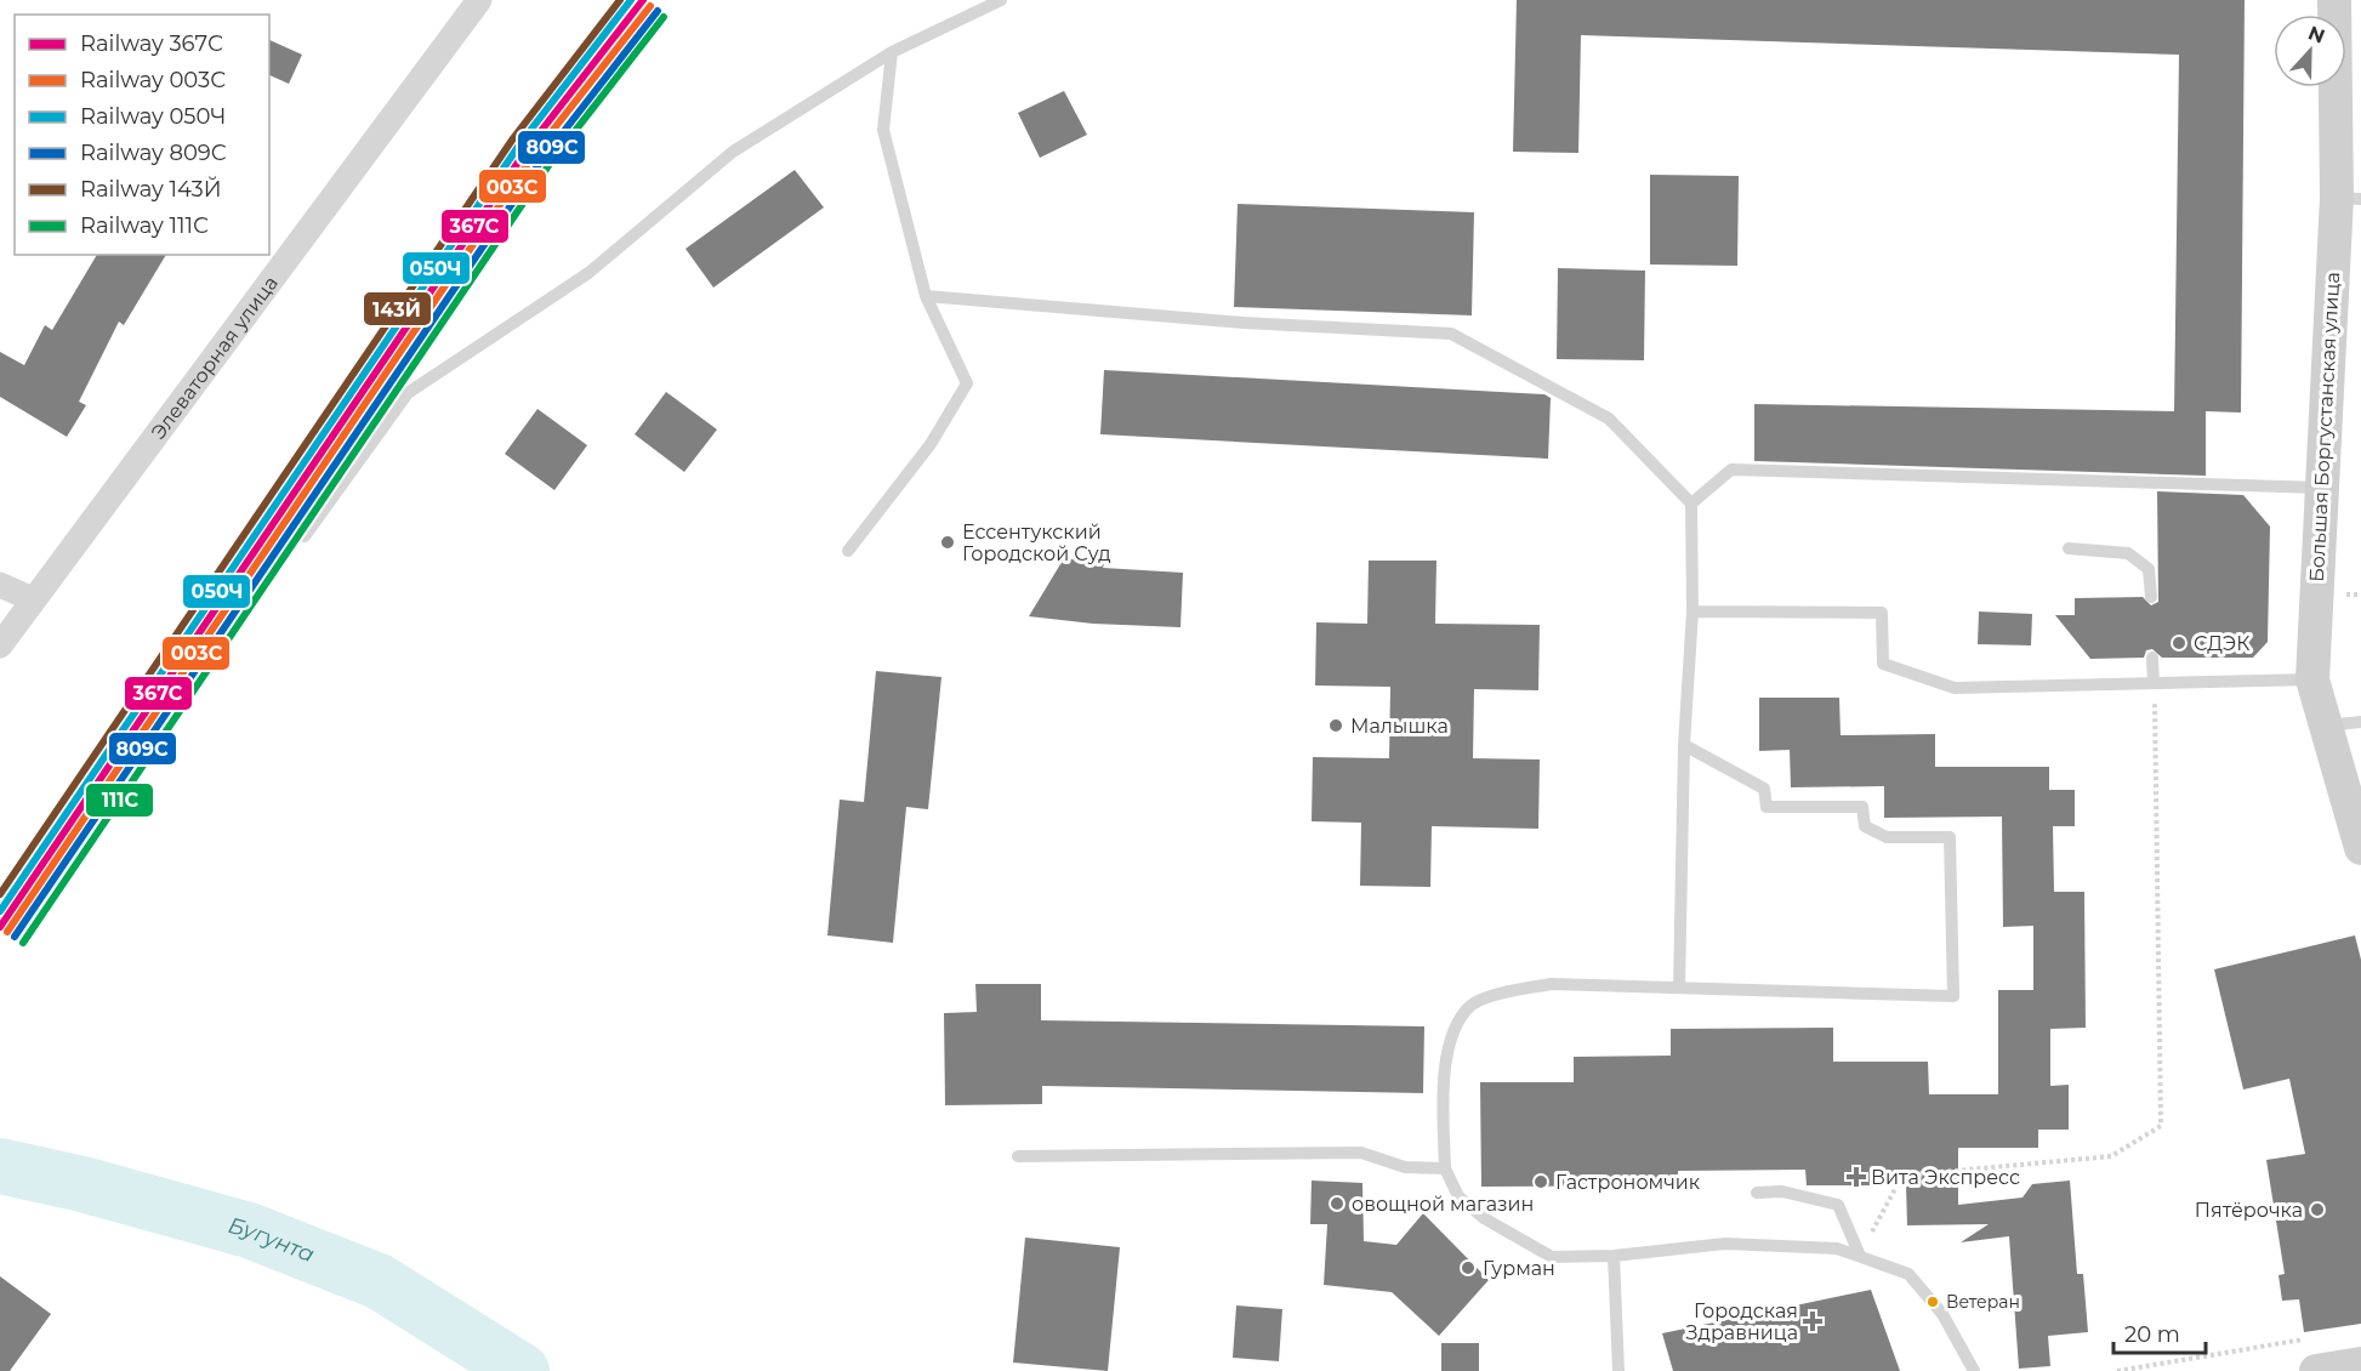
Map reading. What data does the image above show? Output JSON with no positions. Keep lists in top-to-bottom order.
{
  "streets": {
    "street": ["Элеваторная улица", "Большая Боргустанская улица"]
  },
  "water": ["Бугунта"],
  "places": {
    "other": [
      "Ессентукский Городской Суд",
      "СДЭК",
      "Малышка",
      "Гастрономчик",
      "овощной магазин",
      "Пятёрочка",
      "Гурман",
      "Ветеран"
    ],
    "health": ["Вита Экспресс", "Городская Здравница"]
  },
  "lines": [
    "rail line 367С",
    "rail line 050Ч",
    "rail line 143Й",
    "rail line 003С",
    "rail line 809С",
    "rail line 111С"
  ],
  "legend": [
    "Railway 367С",
    "Railway 003С",
    "Railway 050Ч",
    "Railway 809С",
    "Railway 143Й",
    "Railway 111С"
  ],
  "scale_bar": "20 m",
  "north": "top"
}
